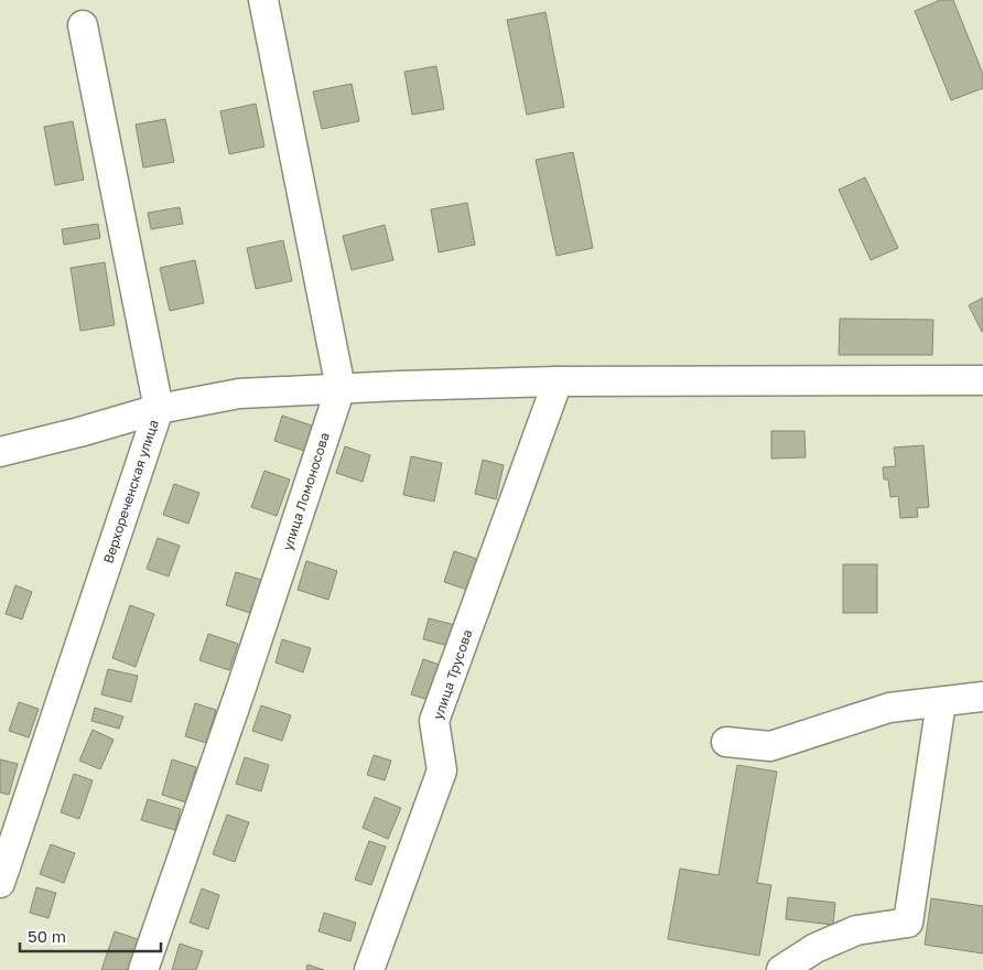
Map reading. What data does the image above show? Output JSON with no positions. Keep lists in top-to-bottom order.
{
  "streets": {
    "street": ["Верхореченская улица", "улица Ломоносова", "улица Трусова"]
  },
  "scale_bar": "50 m"
}
